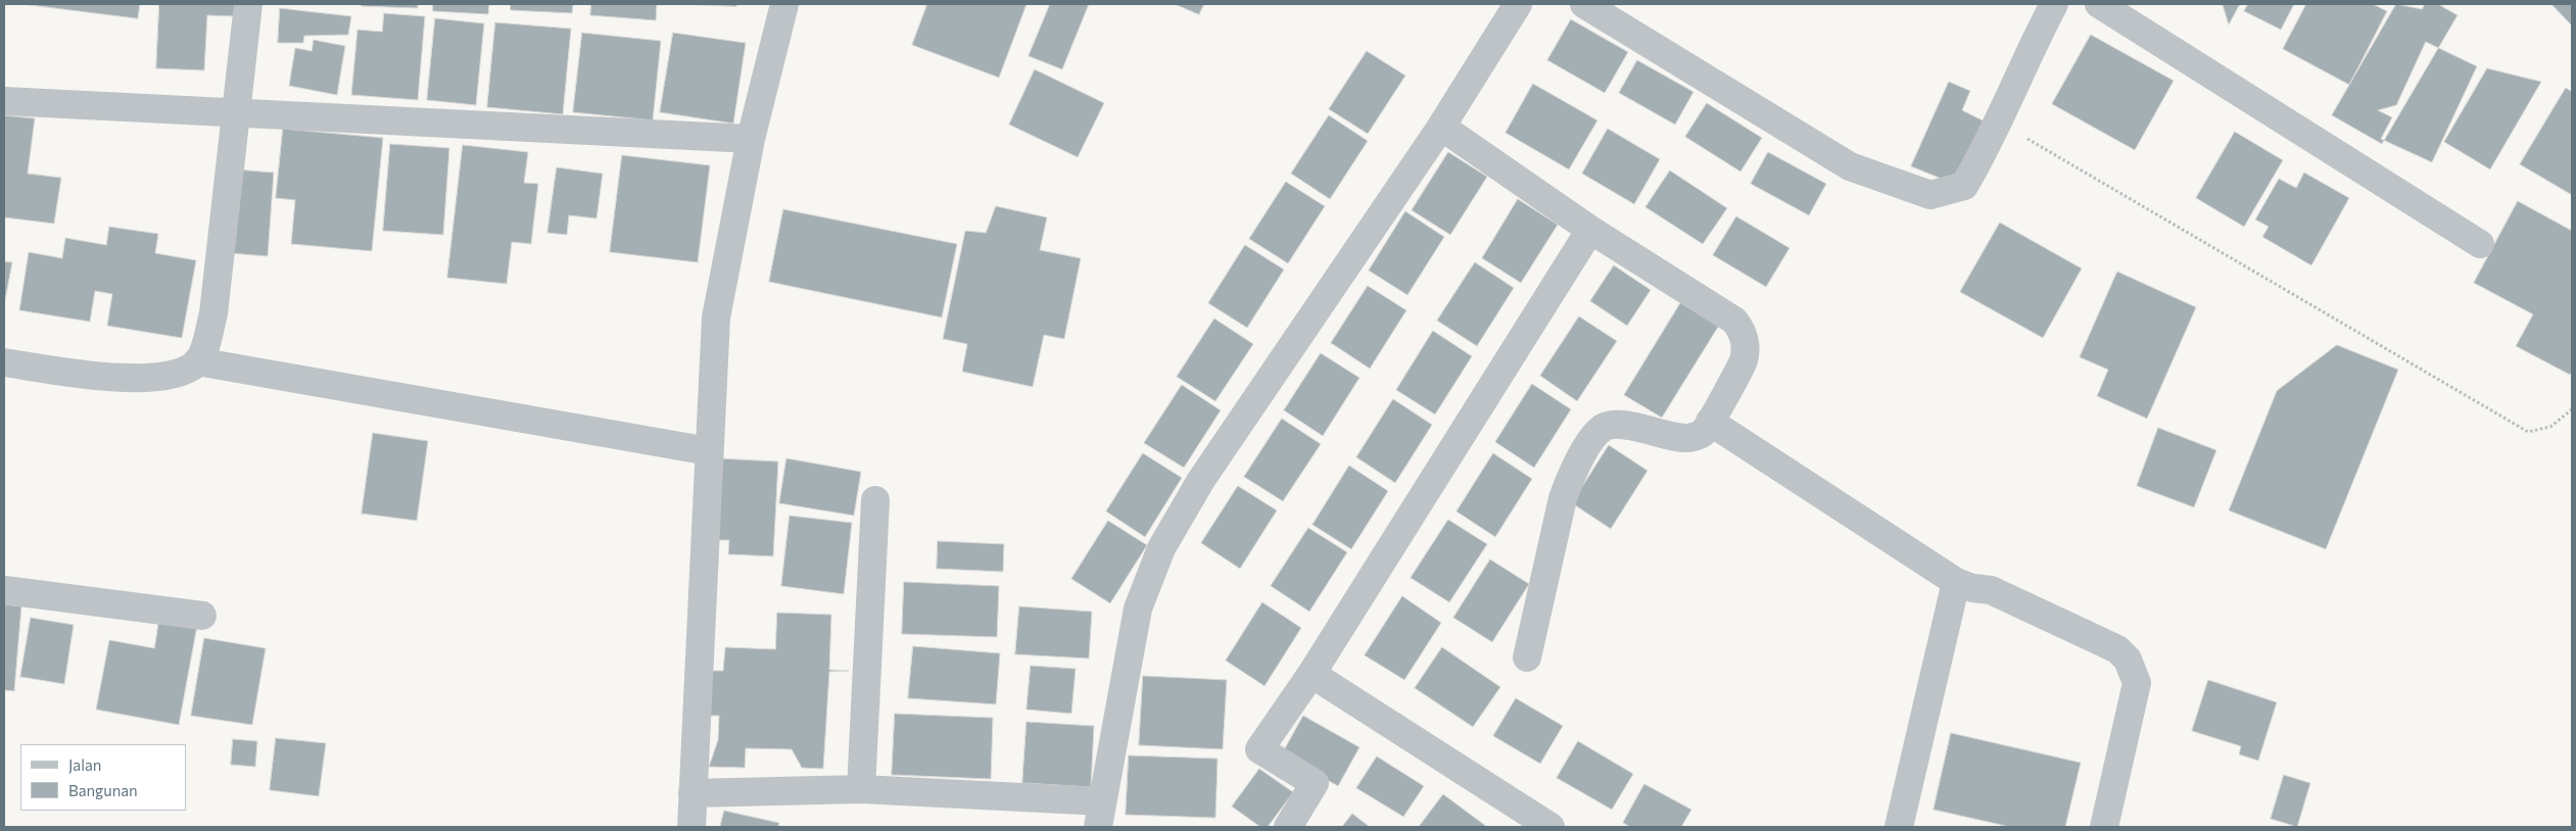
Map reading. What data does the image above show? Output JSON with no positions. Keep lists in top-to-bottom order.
{
  "legend": ["Jalan", "Bangunan"]
}
